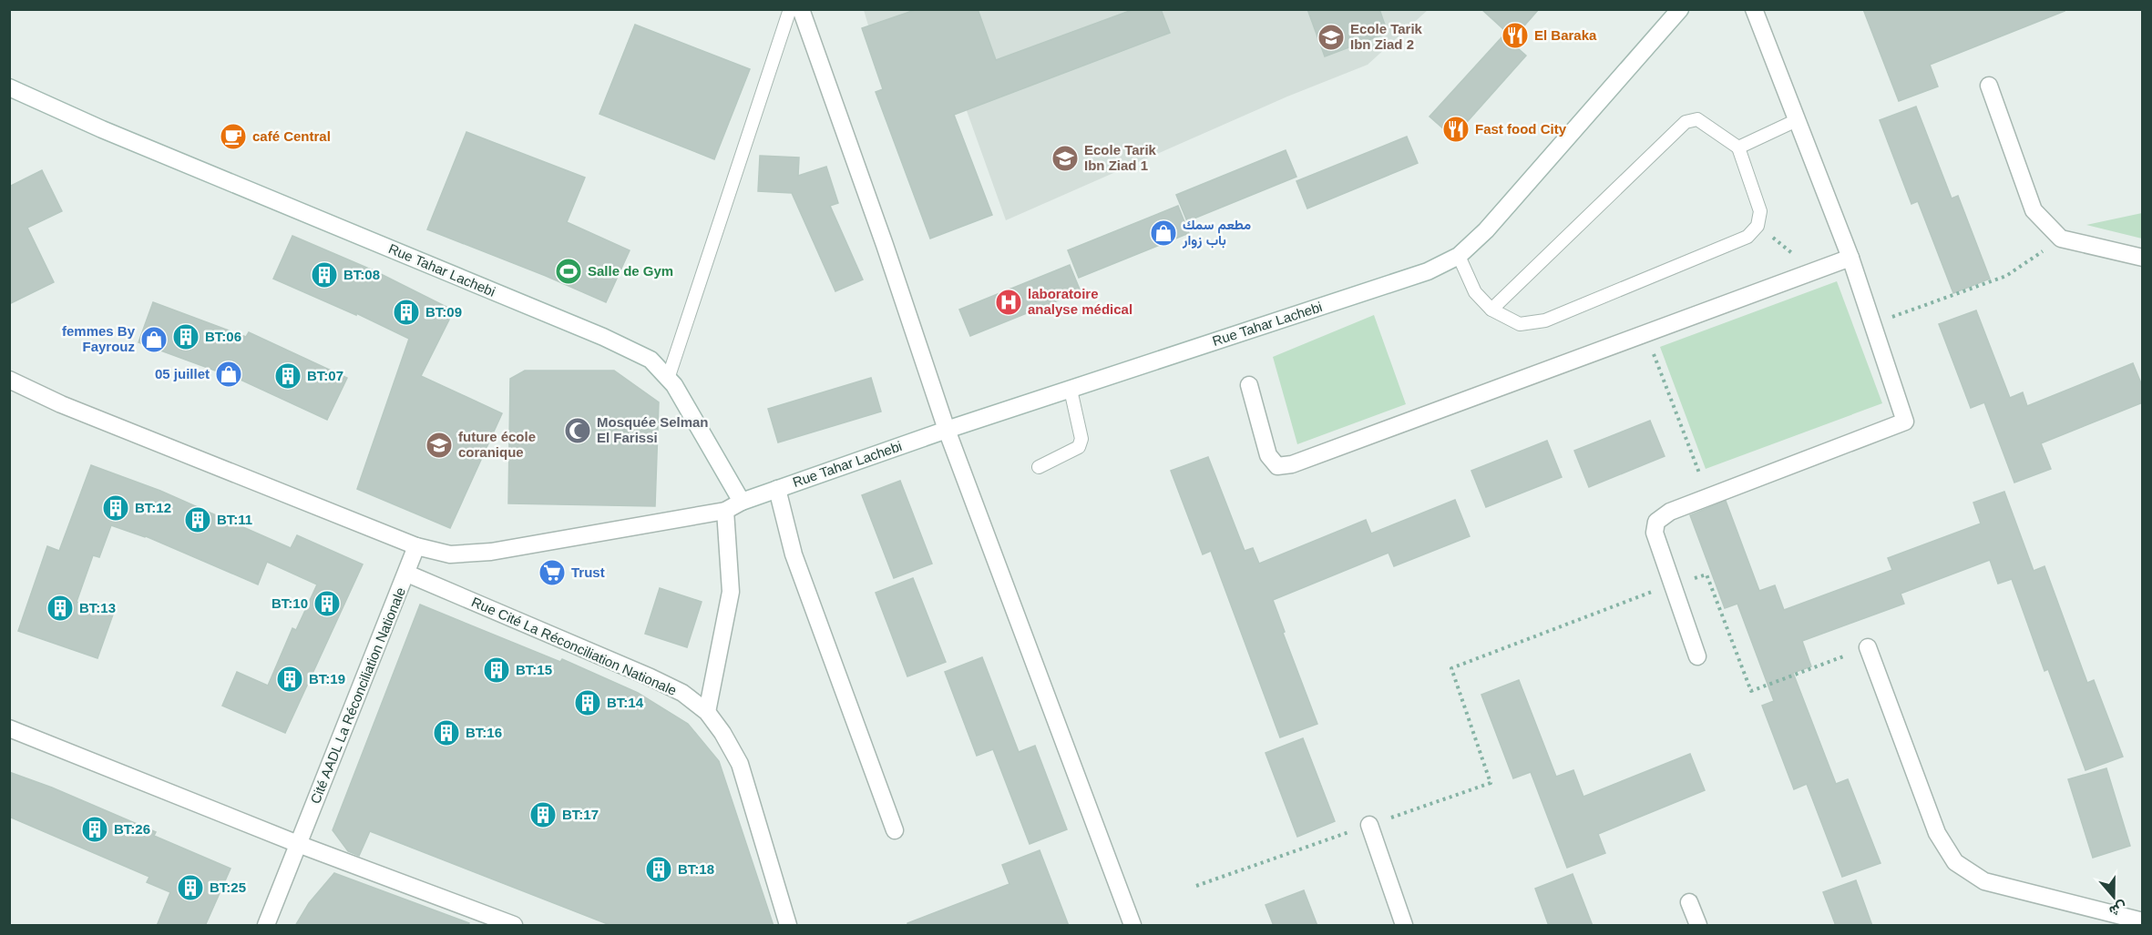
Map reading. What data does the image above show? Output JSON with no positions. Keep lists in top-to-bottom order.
{
  "streets": {
    "street": ["Rue Tahar Lachebi", "Rue Cité La Réconciliation Nationale", "Cité AADL La Réconciliation Nationale"]
  },
  "crossings": [
    ["Rue Cité La Réconciliation Nationale", "Cité AADL La Réconciliation Nationale"]
  ],
  "places": {
    "restaurant": ["El Baraka", "Fast food City"],
    "school or university": ["Ecole Tarik Ibn Ziad 2", "Ecole Tarik Ibn Ziad 1", "future école coranique"],
    "cafe": ["café Central"],
    "shop": ["مطعم سمك باب زوار", "femmes By Fayrouz", "05 juillet"],
    "sports": ["Salle de Gym"],
    "building": [
      "BT:08",
      "BT:09",
      "BT:06",
      "BT:07",
      "BT:12",
      "BT:11",
      "BT:10",
      "BT:13",
      "BT:15",
      "BT:19",
      "BT:14",
      "BT:16",
      "BT:17",
      "BT:26",
      "BT:18",
      "BT:25"
    ],
    "hospital": ["laboratoire analyse médical"],
    "mosque": ["Mosquée Selman El Farissi"],
    "supermarket": ["Trust"]
  },
  "north": "bottom"
}
